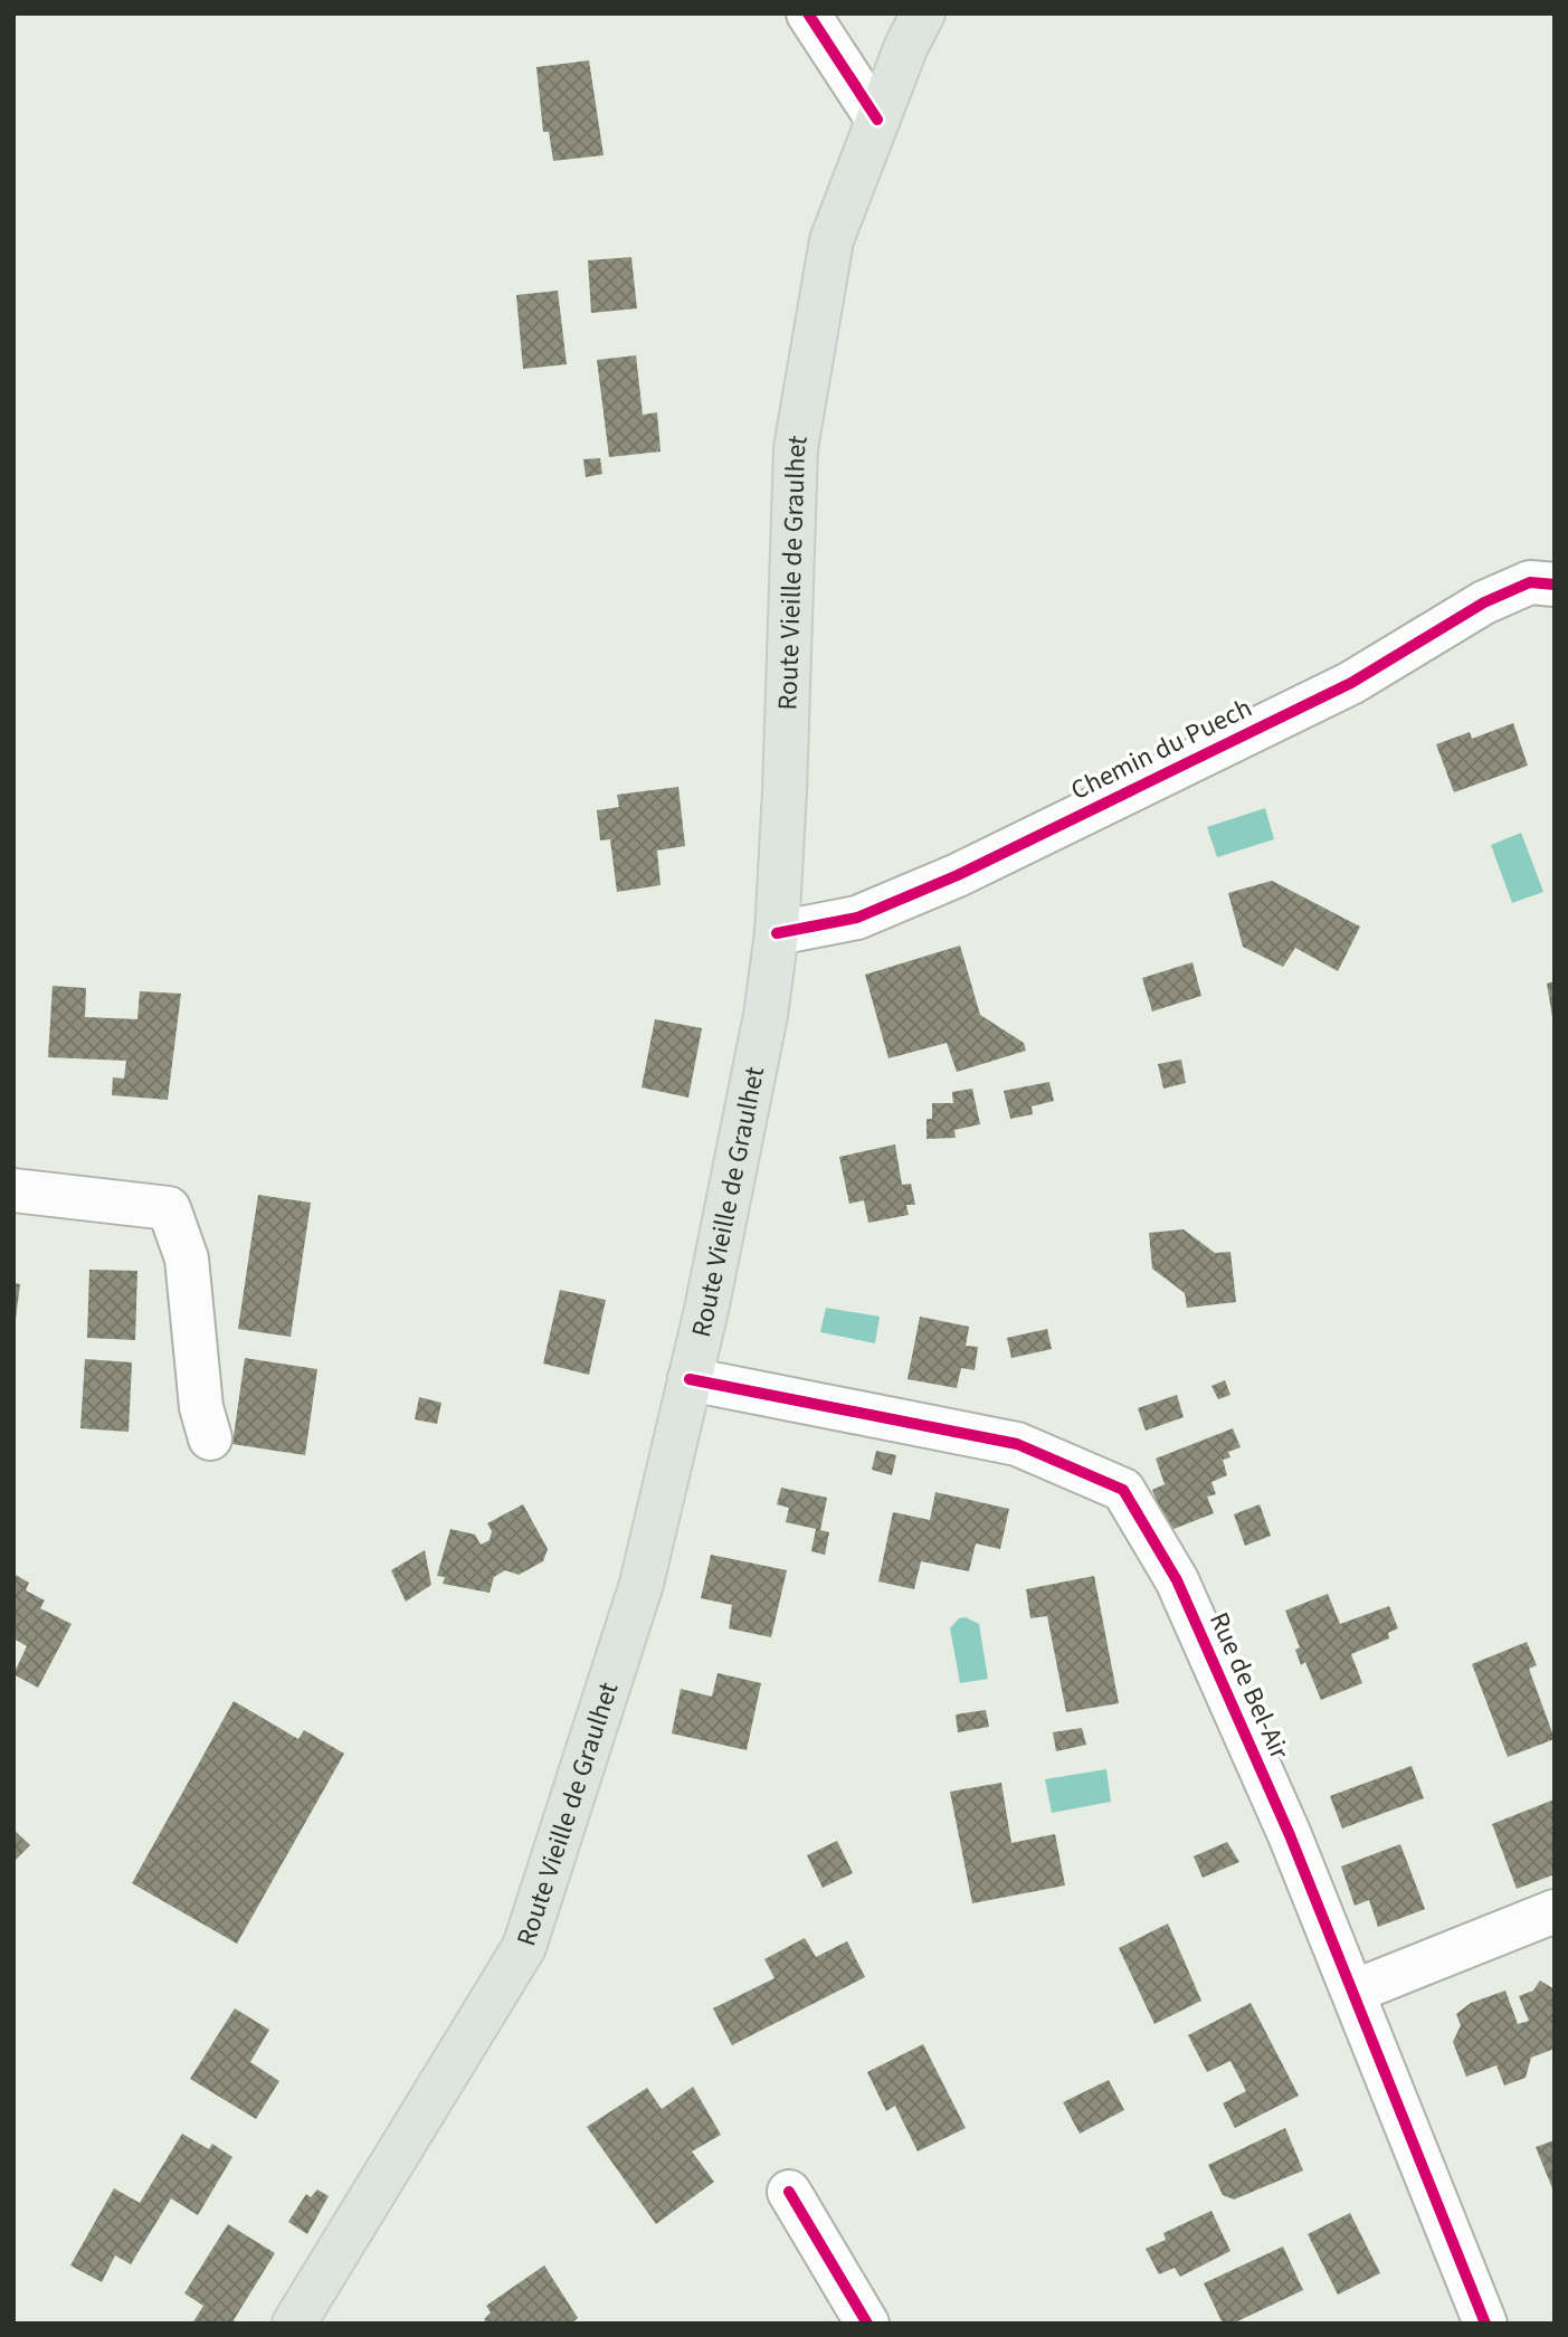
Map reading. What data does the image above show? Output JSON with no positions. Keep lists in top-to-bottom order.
{
  "streets": {
    "main road": ["Route Vieille de Graulhet"],
    "street": ["Chemin du Puech", "Rue de Bel-Air"]
  },
  "crossings": [
    ["Route Vieille de Graulhet", "Chemin du Puech"],
    ["Route Vieille de Graulhet", "Rue de Bel-Air"]
  ]
}
